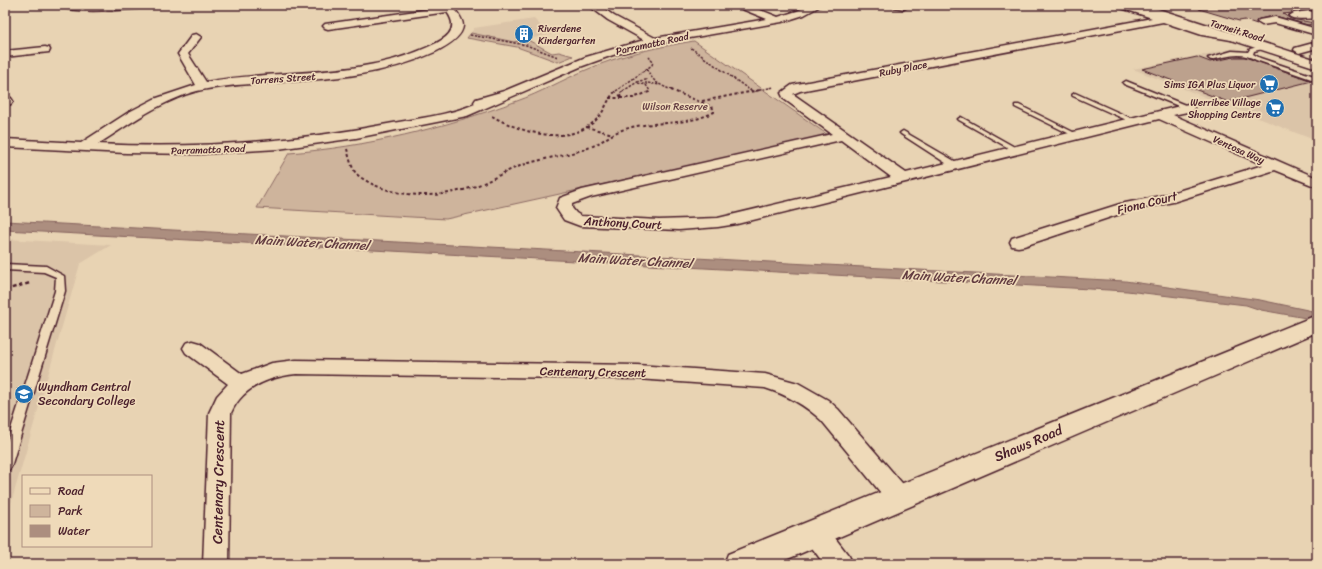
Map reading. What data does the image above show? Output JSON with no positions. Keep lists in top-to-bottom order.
{
  "streets": {
    "main road": ["Tarneit Road", "Shaws Road"],
    "street": [
      "Parramatta Road",
      "Ruby Place",
      "Torrens Street",
      "Ventosa Way",
      "Fiona Court",
      "Anthony Court",
      "Centenary Crescent"
    ]
  },
  "crossings": [
    ["Tarneit Road", "Ruby Place"],
    ["Parramatta Road", "Torrens Street"],
    ["Ruby Place", "Anthony Court"],
    ["Ventosa Way", "Fiona Court"],
    ["Centenary Crescent", "Shaws Road"]
  ],
  "water": ["Main Water Channel"],
  "parks": ["Wilson Reserve"],
  "places": {
    "building": ["Riverdene Kindergarten"],
    "supermarket": ["Sims IGA Plus Liquor", "Werribee Village Shopping Centre"],
    "school or university": ["Wyndham Central Secondary College"]
  },
  "legend": ["Road", "Park", "Water"]
}
